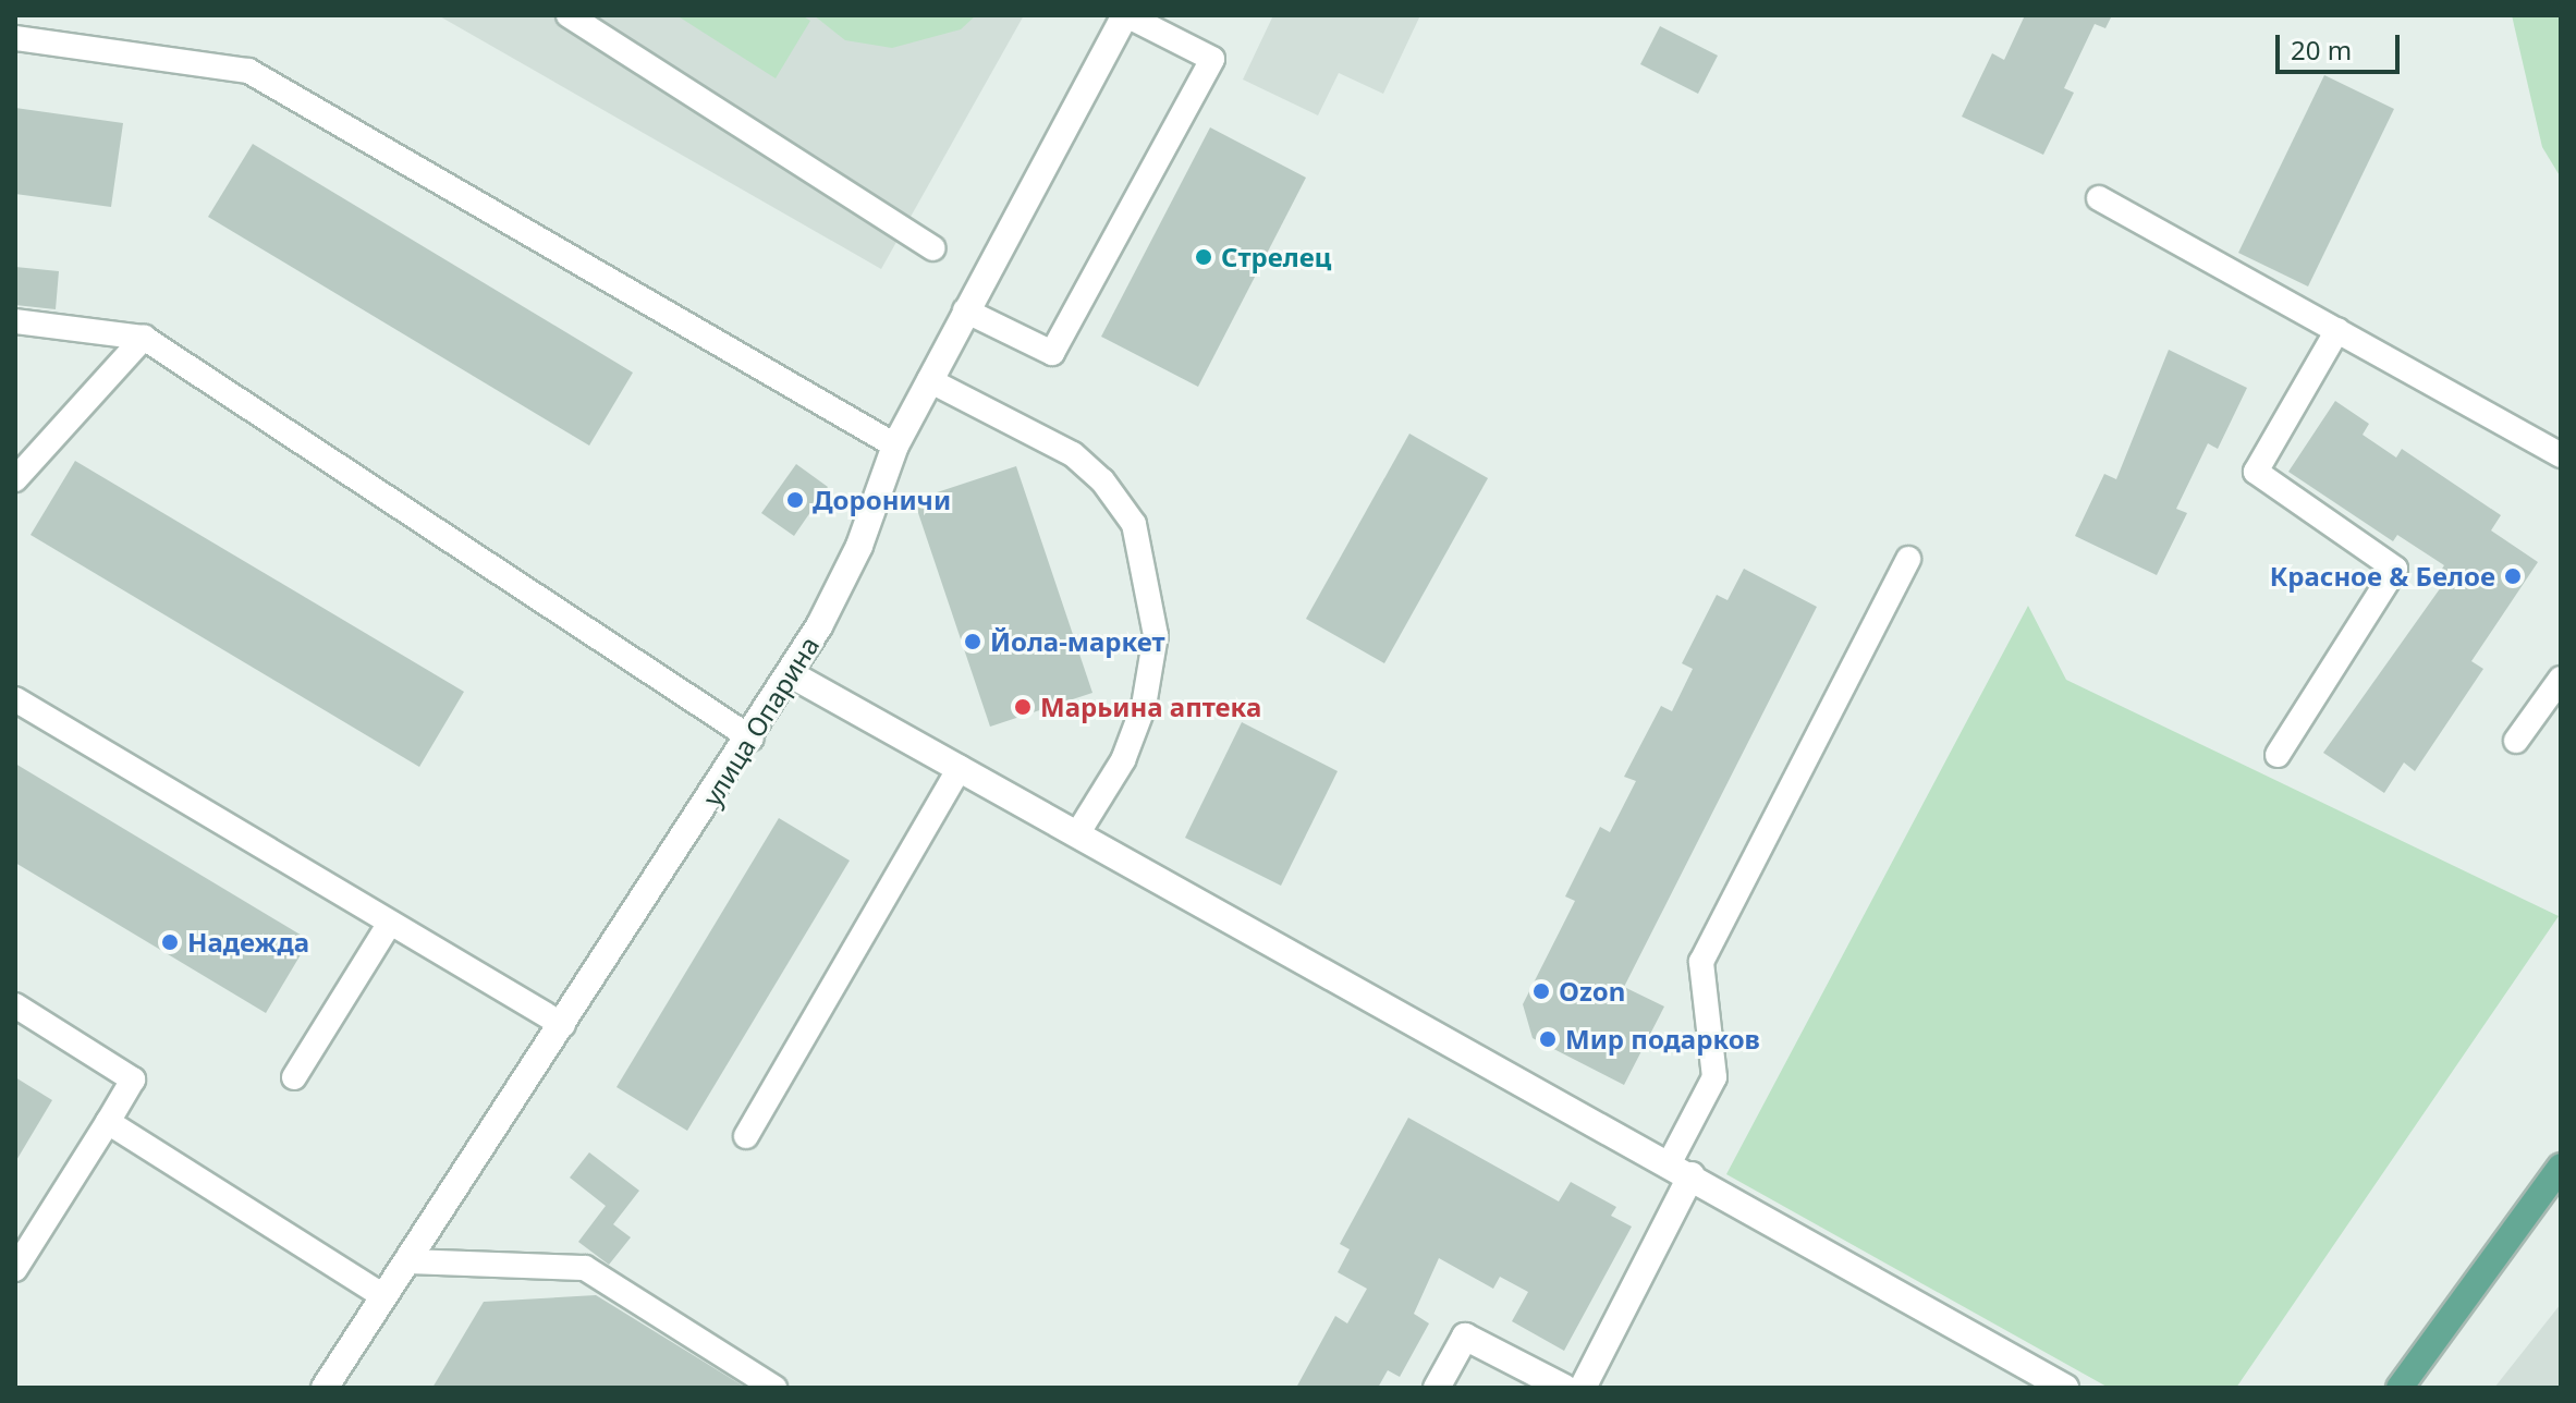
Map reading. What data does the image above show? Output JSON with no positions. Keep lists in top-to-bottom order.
{
  "streets": {
    "street": ["улица Опарина"]
  },
  "places": [
    "Стрелец",
    "Дороничи",
    "Красное & Белое",
    "Йола-маркет",
    "Марьина аптека",
    "Надежда",
    "Ozon",
    "Мир подарков"
  ],
  "scale_bar": "20 m"
}
